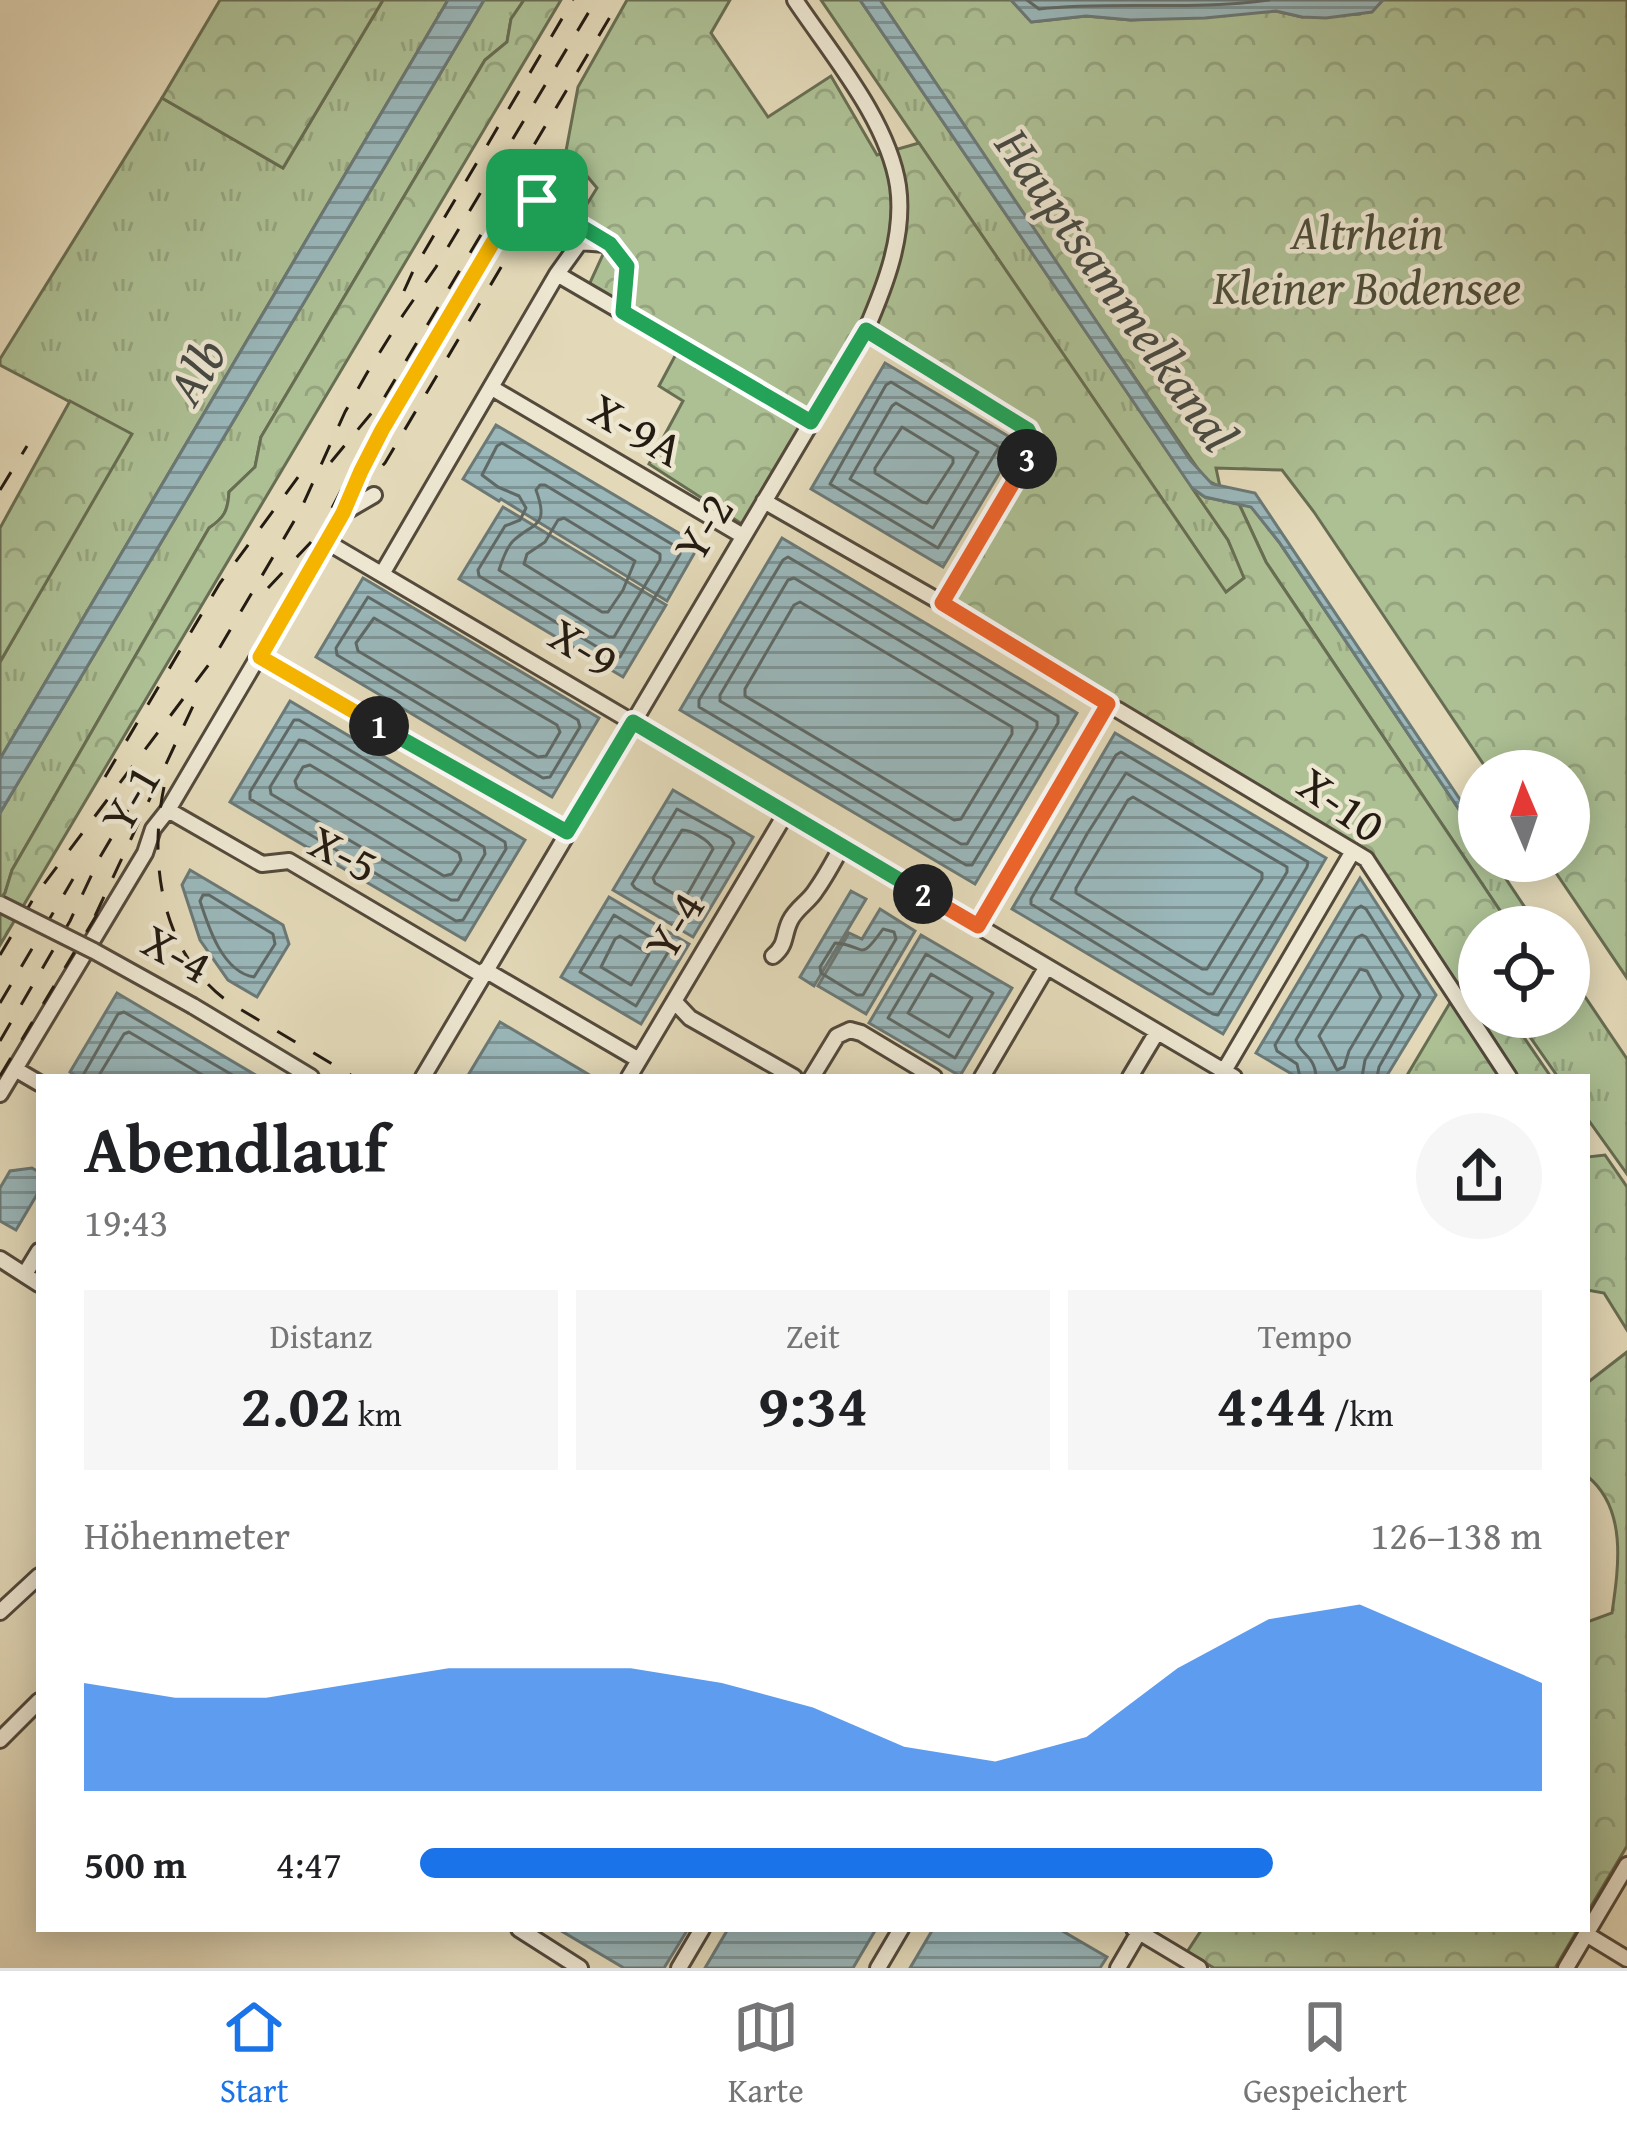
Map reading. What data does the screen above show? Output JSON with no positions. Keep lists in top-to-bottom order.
{
  "streets": {
    "street": [
      "X-9A",
      "Y-2",
      "X-9",
      "Y-1",
      "X-10",
      "X-5",
      "Y-4",
      "X-4"
    ]
  },
  "crossings": [
    ["X-9A", "Y-2"],
    ["Y-2", "X-9"],
    ["Y-2", "X-10"],
    ["Y-2", "X-5"],
    ["X-9", "Y-1"],
    ["X-9", "Y-4"],
    ["Y-1", "X-5"],
    ["X-5", "Y-4"]
  ],
  "water": ["Hauptsammelkanal", "Alb"],
  "parks": ["Altrhein Kleiner Bodensee"],
  "north": "top",
  "page": {
    "pins": ["3", "1", "2"],
    "heading": ["Abendlauf", "19:43"],
    "stats": [
      ["Distanz", "2.02 km"],
      ["Zeit", "9:34"],
      ["Tempo", "4:44 /km"]
    ],
    "chart": ["Höhenmeter", "126–138 m"],
    "list": [
      {
        "name": "500 m",
        "note": "4:47"
      }
    ],
    "tabs": ["Start", "Karte", "Gespeichert"]
  }
}
